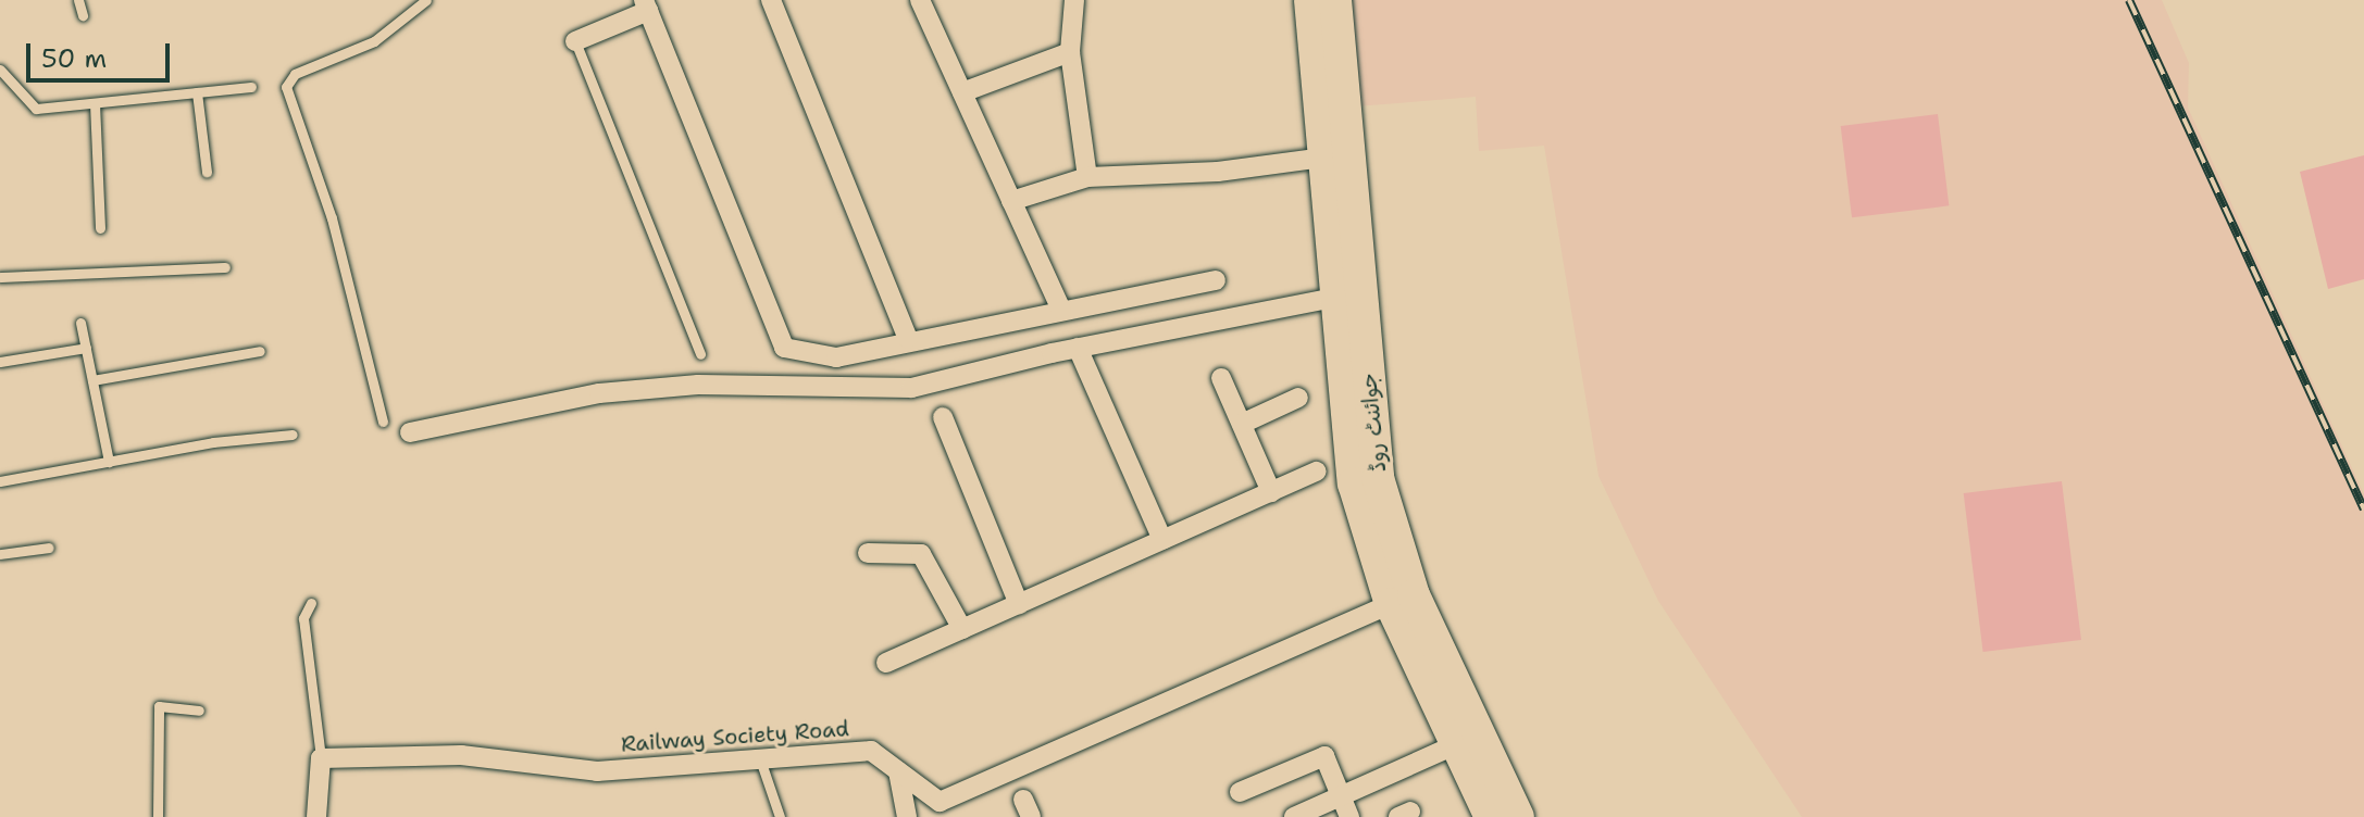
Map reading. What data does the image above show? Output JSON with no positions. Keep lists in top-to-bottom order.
{
  "streets": {
    "main road": ["جوائنٹ روڈ"],
    "street": ["Railway Society Road"]
  },
  "crossings": [
    ["جوائنٹ روڈ", "Railway Society Road"]
  ],
  "scale_bar": "50 m"
}
